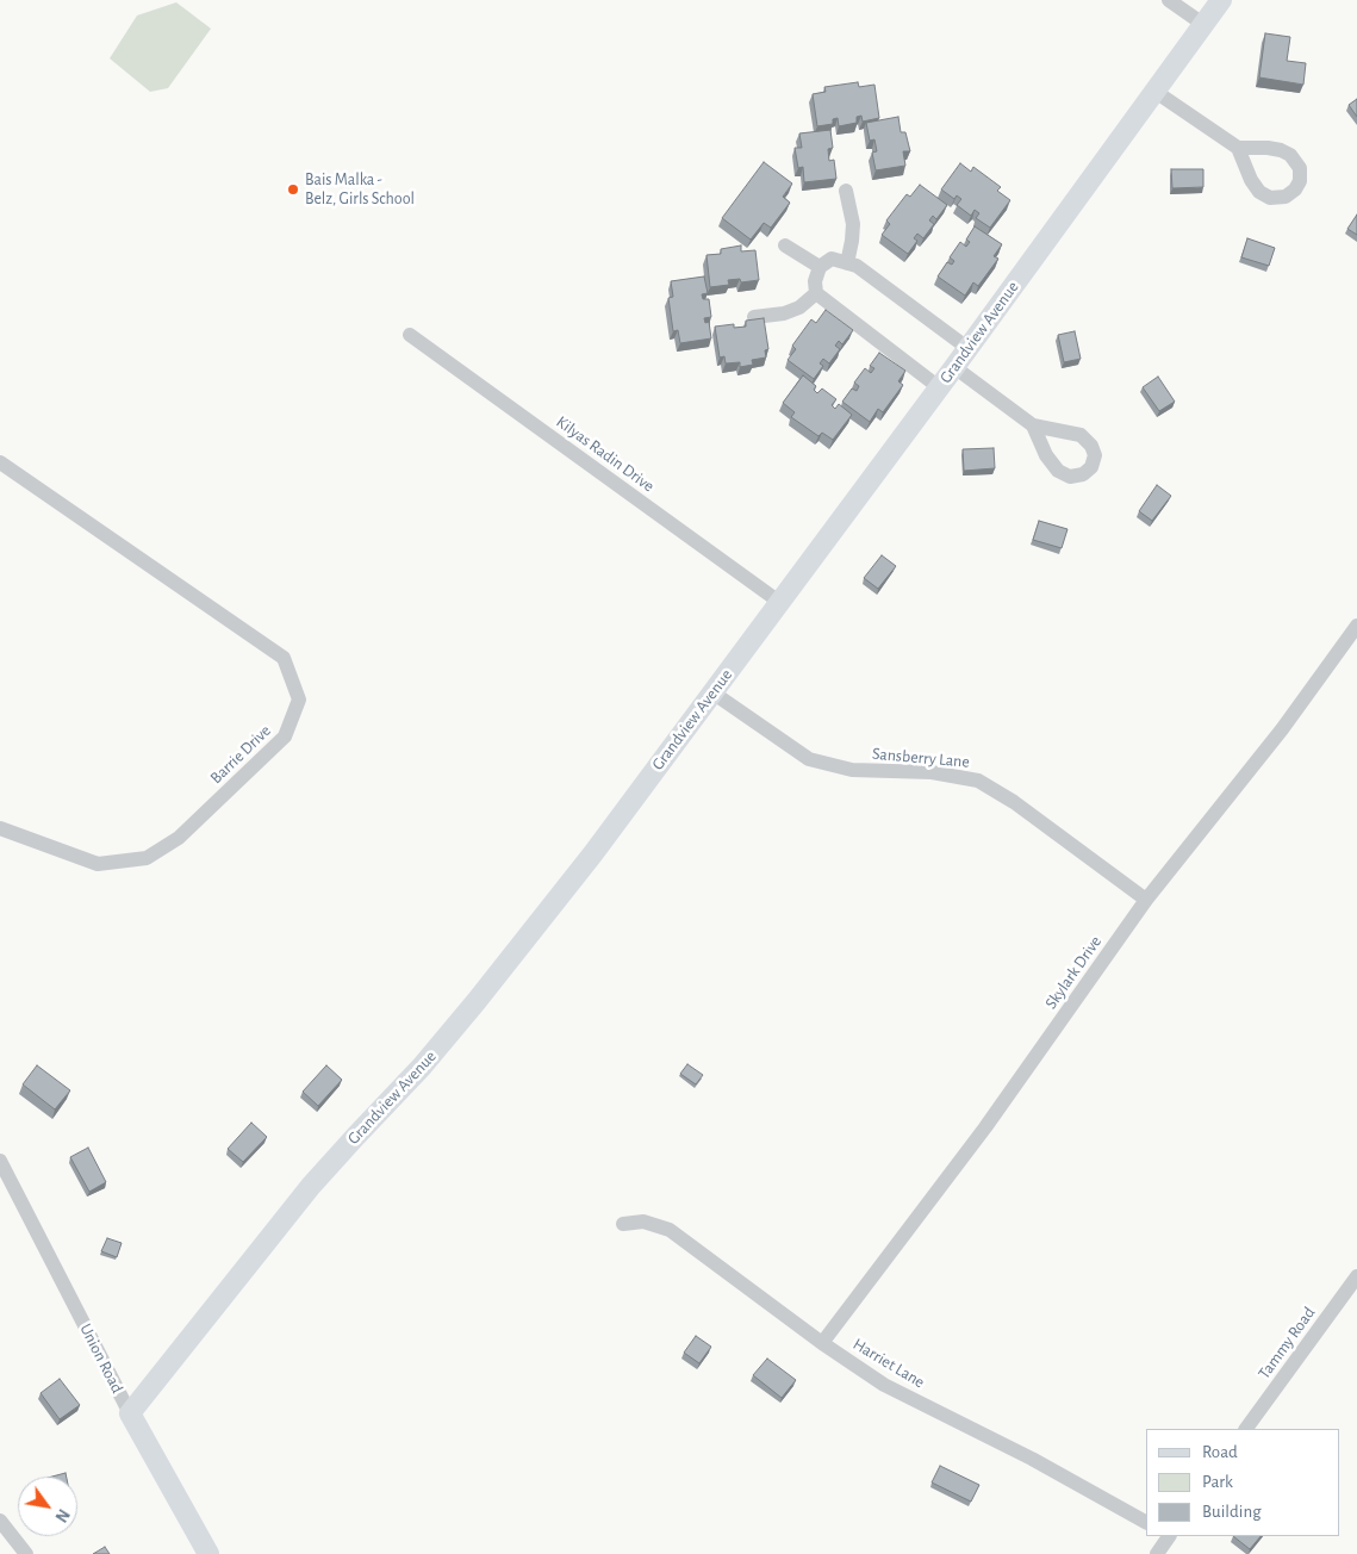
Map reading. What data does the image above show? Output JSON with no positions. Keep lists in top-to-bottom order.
{
  "streets": {
    "street": [
      "Grandview Avenue",
      "Kilyas Radin Drive",
      "Barrie Drive",
      "Sansberry Lane",
      "Skylark Drive",
      "Tammy Road",
      "Union Road",
      "Harriet Lane"
    ]
  },
  "crossings": [
    ["Grandview Avenue", "Kilyas Radin Drive"],
    ["Grandview Avenue", "Sansberry Lane"],
    ["Grandview Avenue", "Union Road"],
    ["Sansberry Lane", "Skylark Drive"],
    ["Skylark Drive", "Harriet Lane"]
  ],
  "places": ["Bais Malka - Belz, Girls School"],
  "legend": ["Road", "Park", "Building"],
  "north": "bottom right"
}
